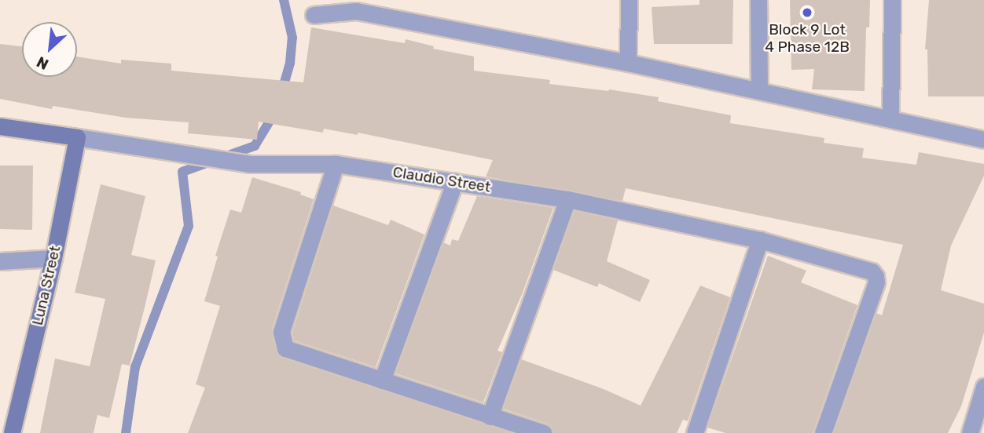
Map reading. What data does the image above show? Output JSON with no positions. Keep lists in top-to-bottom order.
{
  "streets": {
    "main road": ["Claudio Street", "Luna Street"]
  },
  "crossings": [
    ["Claudio Street", "Luna Street"]
  ],
  "places": ["Block 9 Lot 4 Phase 12B"],
  "north": "bottom left"
}
